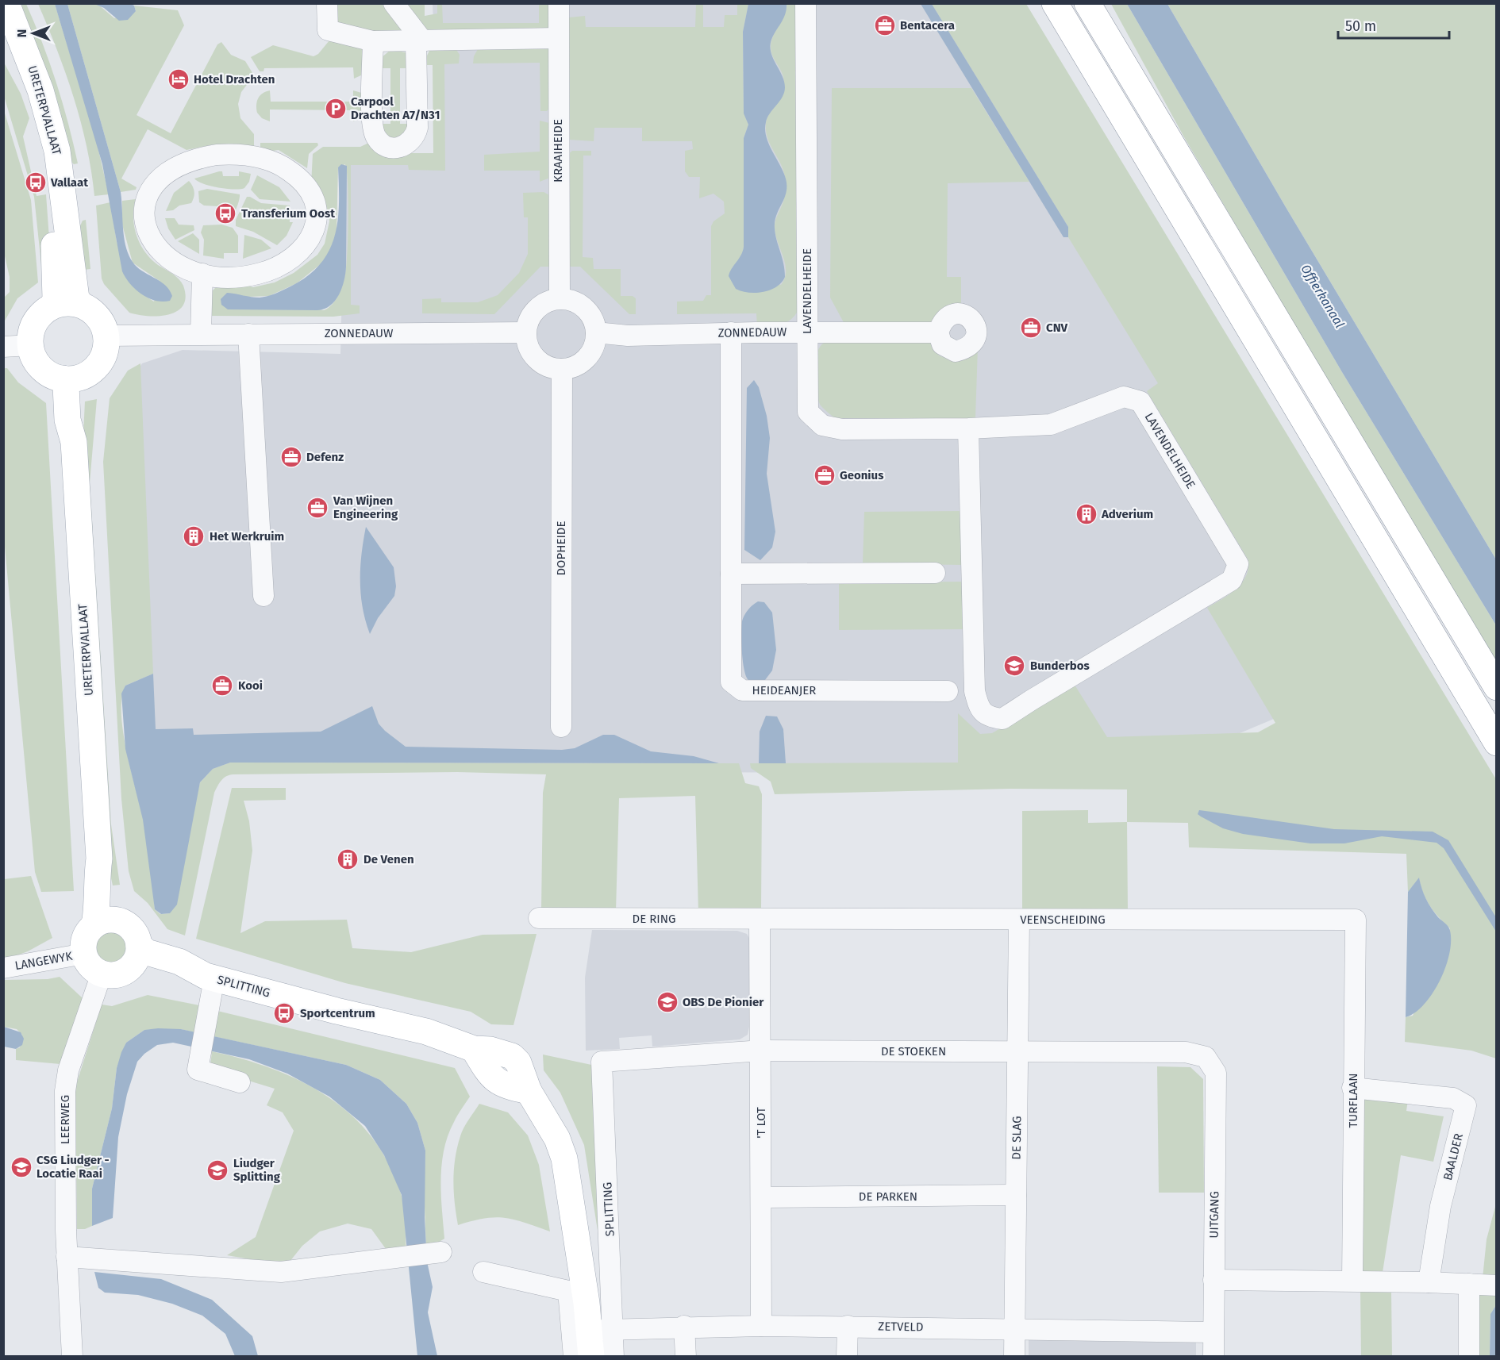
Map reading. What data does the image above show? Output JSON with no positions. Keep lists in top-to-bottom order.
{
  "streets": {
    "main road": ["URETERPVALLAAT", "SPLITTING"],
    "street": [
      "KRAAIHEIDE",
      "LAVENDELHEIDE",
      "ZONNEDAUW",
      "DOPHEIDE",
      "HEIDEANJER",
      "DE RING",
      "VEENSCHEIDING",
      "LANGEWYK",
      "DE STOEKEN",
      "TURFLAAN",
      "LEERWEG",
      "'T LOT",
      "DE SLAG",
      "BAALDER",
      "DE PARKEN",
      "UITGANG",
      "ZETVELD"
    ]
  },
  "crossings": [
    ["URETERPVALLAAT", "ZONNEDAUW"],
    ["URETERPVALLAAT", "LANGEWYK"],
    ["URETERPVALLAAT", "SPLITTING"],
    ["URETERPVALLAAT", "LEERWEG"],
    ["KRAAIHEIDE", "ZONNEDAUW"],
    ["KRAAIHEIDE", "DOPHEIDE"],
    ["LAVENDELHEIDE", "ZONNEDAUW"],
    ["ZONNEDAUW", "DOPHEIDE"],
    ["ZONNEDAUW", "HEIDEANJER"],
    ["DE RING", "VEENSCHEIDING"],
    ["DE RING", "'T LOT"],
    ["VEENSCHEIDING", "TURFLAAN"],
    ["VEENSCHEIDING", "'T LOT"],
    ["VEENSCHEIDING", "DE SLAG"],
    ["LANGEWYK", "SPLITTING"],
    ["LANGEWYK", "LEERWEG"],
    ["SPLITTING", "DE STOEKEN"],
    ["SPLITTING", "LEERWEG"],
    ["SPLITTING", "ZETVELD"],
    ["DE STOEKEN", "'T LOT"],
    ["DE STOEKEN", "DE SLAG"],
    ["DE STOEKEN", "UITGANG"],
    ["TURFLAAN", "BAALDER"],
    ["'T LOT", "DE PARKEN"],
    ["'T LOT", "ZETVELD"],
    ["DE SLAG", "DE PARKEN"],
    ["DE SLAG", "ZETVELD"],
    ["UITGANG", "ZETVELD"]
  ],
  "water": ["Offierkanaal"],
  "places": {
    "office": [
      "Bentacera",
      "CNV",
      "Defenz",
      "Geonius",
      "Van Wijnen Engineering",
      "Kooi"
    ],
    "hotel": ["Hotel Drachten"],
    "parking": ["Carpool Drachten A7/N31"],
    "bus stop": ["Vallaat", "Transferium Oost", "Sportcentrum"],
    "building": ["Adverium", "Het Werkruim", "De Venen"],
    "school or university": [
      "Bunderbos",
      "OBS De Pionier",
      "CSG Liudger - Locatie Raai",
      "Liudger Splitting"
    ]
  },
  "scale_bar": "50 m",
  "north": "left"
}
